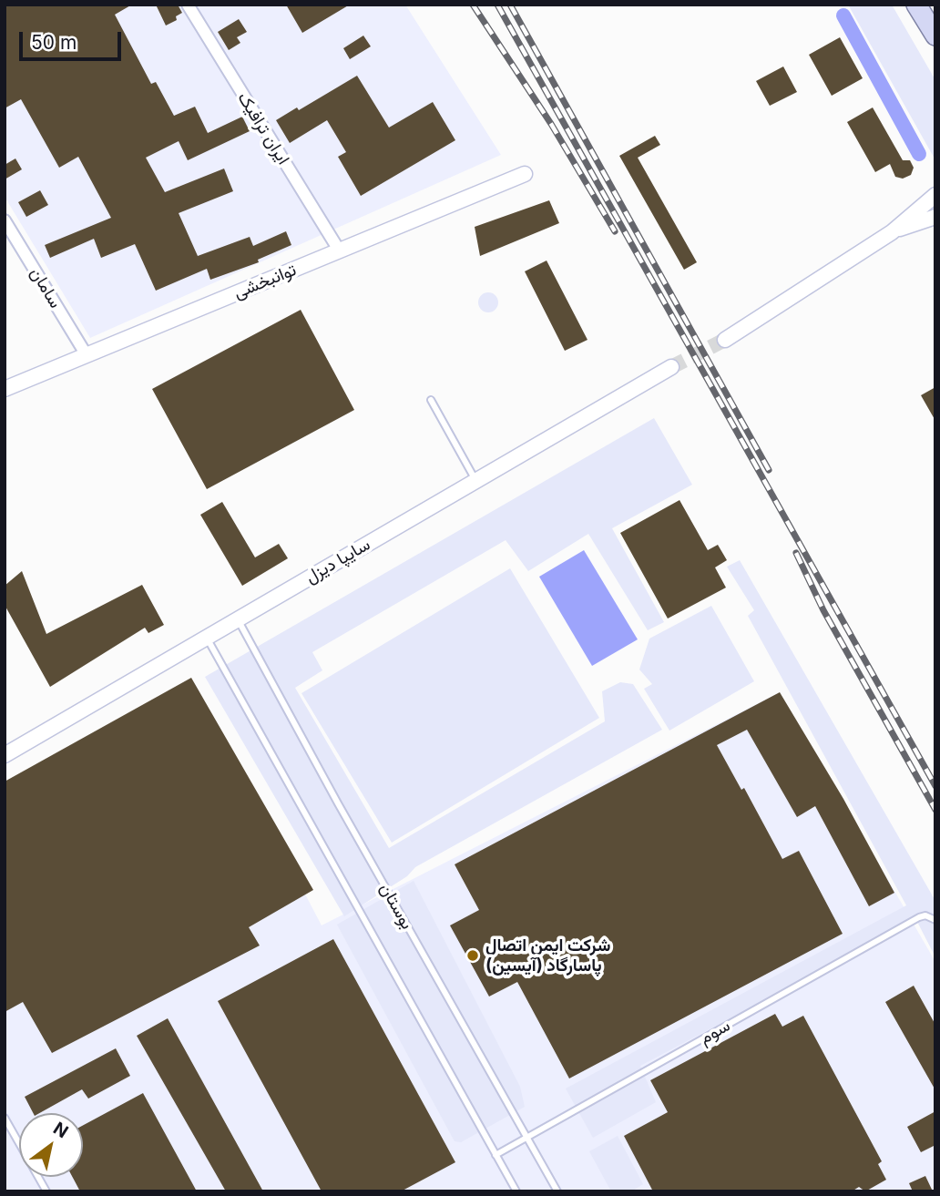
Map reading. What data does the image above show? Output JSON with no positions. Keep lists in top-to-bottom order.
{
  "streets": {
    "street": [
      "ایران ترافیک",
      "توانبخشی",
      "سامان",
      "سایپا دیزل"
    ],
    "lane": ["بوستان", "سوم"]
  },
  "crossings": [
    ["ایران ترافیک", "توانبخشی"],
    ["توانبخشی", "سامان"],
    ["سایپا دیزل", "بوستان"],
    ["بوستان", "سوم"]
  ],
  "places": ["شرکت ایمن اتصال پاسارگاد (آیسین)"],
  "scale_bar": "50 m",
  "north": "top right"
}
